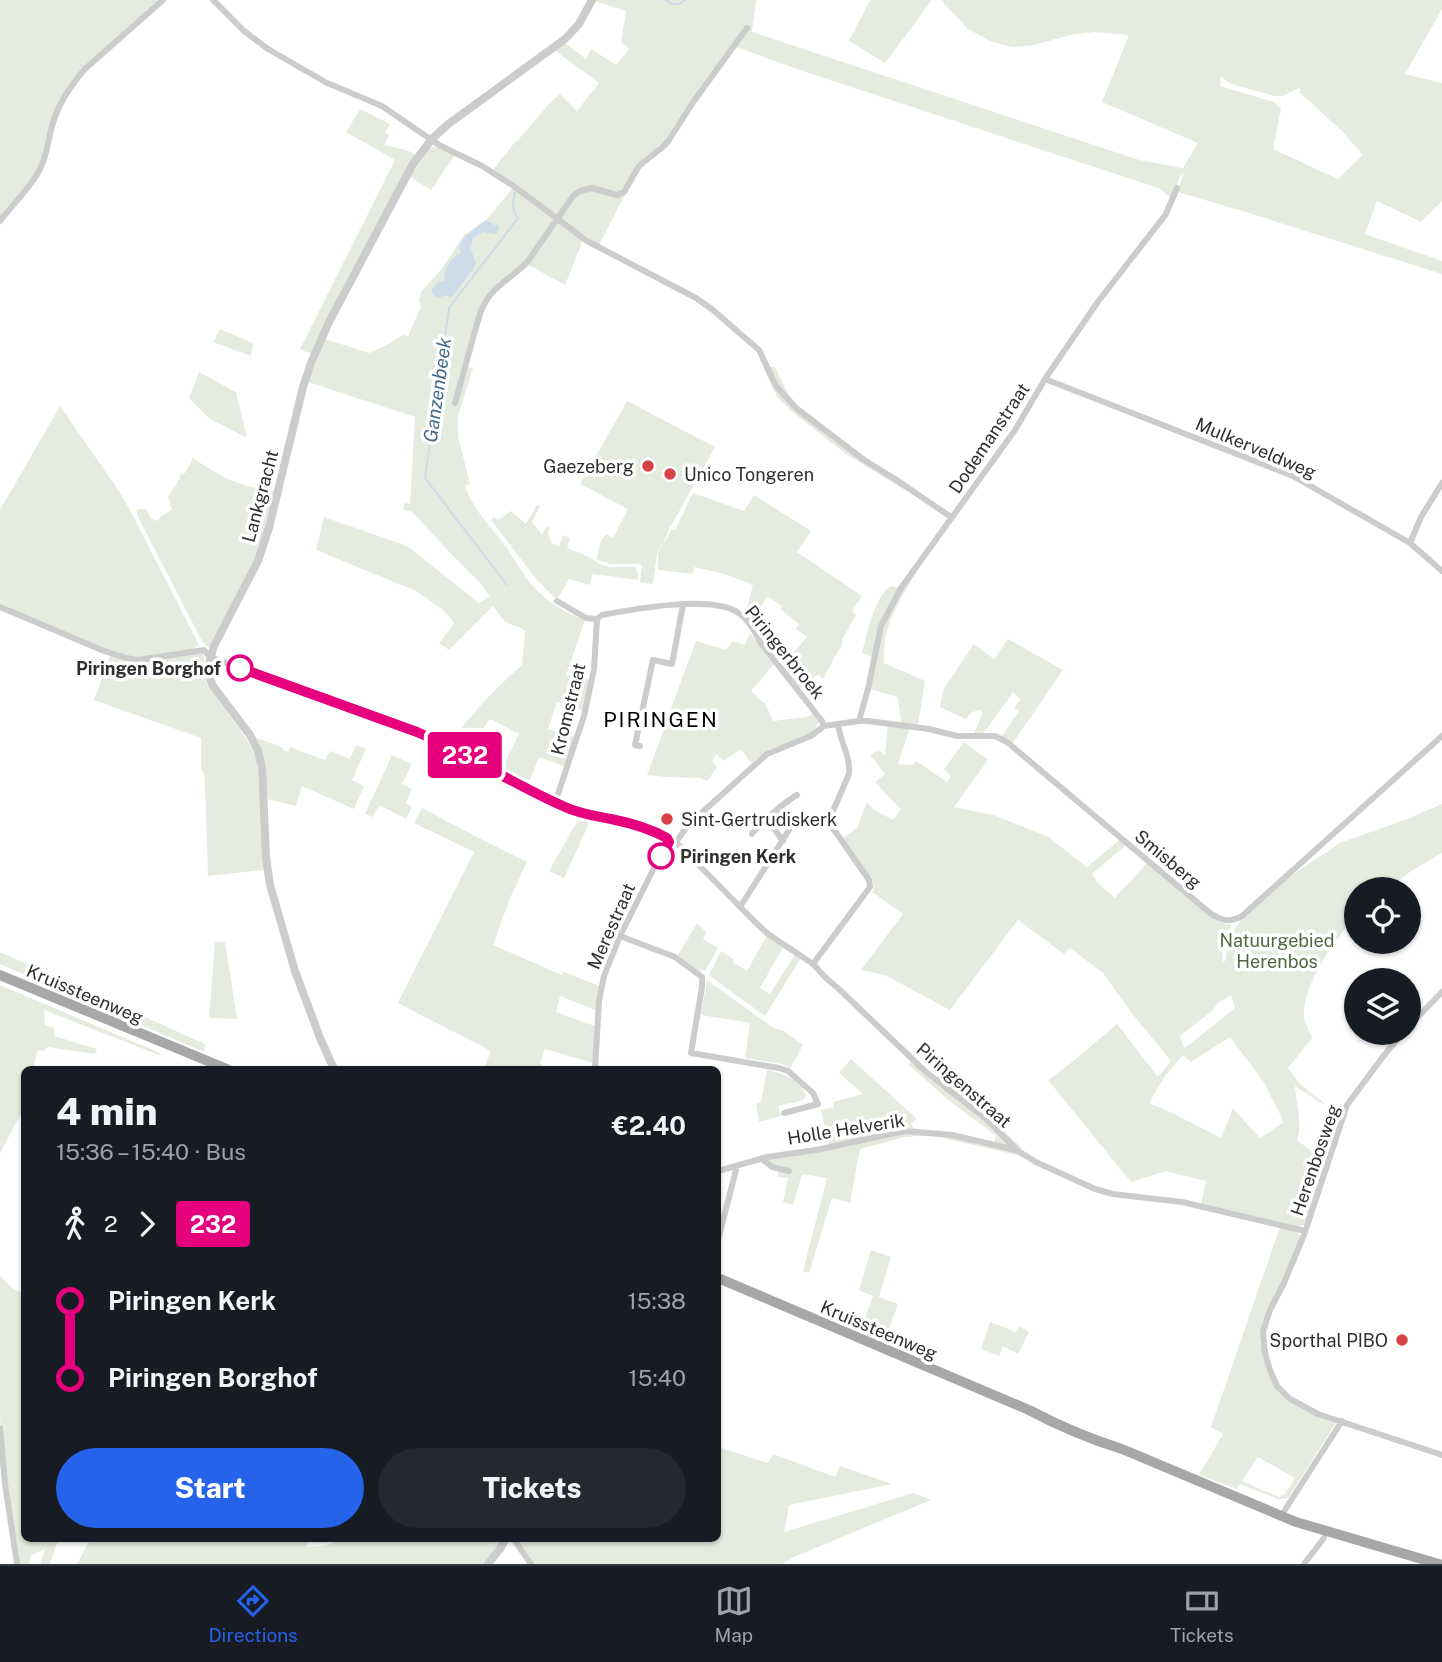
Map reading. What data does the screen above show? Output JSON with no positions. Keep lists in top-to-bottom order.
{
  "streets": {
    "main road": ["Kruissteenweg"],
    "street": [
      "Dodemanstraat",
      "Mulkerveldweg",
      "Lankgracht",
      "Piringerbroek",
      "Kromstraat",
      "Smisberg",
      "Merestraat",
      "Piringenstraat",
      "Holle Helverik",
      "Herenbosweg"
    ]
  },
  "crossings": [
    ["Dodemanstraat", "Mulkerveldweg"],
    ["Dodemanstraat", "Smisberg"],
    ["Lankgracht", "Piringenstraat"],
    ["Piringerbroek", "Kromstraat"],
    ["Piringerbroek", "Smisberg"],
    ["Piringerbroek", "Merestraat"],
    ["Kromstraat", "Piringenstraat"],
    ["Smisberg", "Merestraat"],
    ["Merestraat", "Piringenstraat"],
    ["Piringenstraat", "Holle Helverik"],
    ["Piringenstraat", "Herenbosweg"]
  ],
  "districts": ["PIRINGEN"],
  "water": ["Ganzenbeek"],
  "parks": ["Natuurgebied Herenbos"],
  "places": [
    "Gaezeberg",
    "Unico Tongeren",
    "Piringen Borghof",
    "Sint-Gertrudiskerk",
    "Piringen Kerk",
    "Sporthal PIBO"
  ],
  "lines": ["bus line 232"],
  "page": {
    "on_map": "232",
    "heading": ["4 min", "15:36 – 15:40 · Bus", "€2.40"],
    "legs": ["2", "232"],
    "list": [
      {
        "name": "Piringen Kerk",
        "value": "15:38"
      },
      {
        "name": "Piringen Borghof",
        "value": "15:40"
      }
    ],
    "buttons": ["Start", "Tickets"],
    "tabs": ["Directions", "Map", "Tickets"]
  }
}
